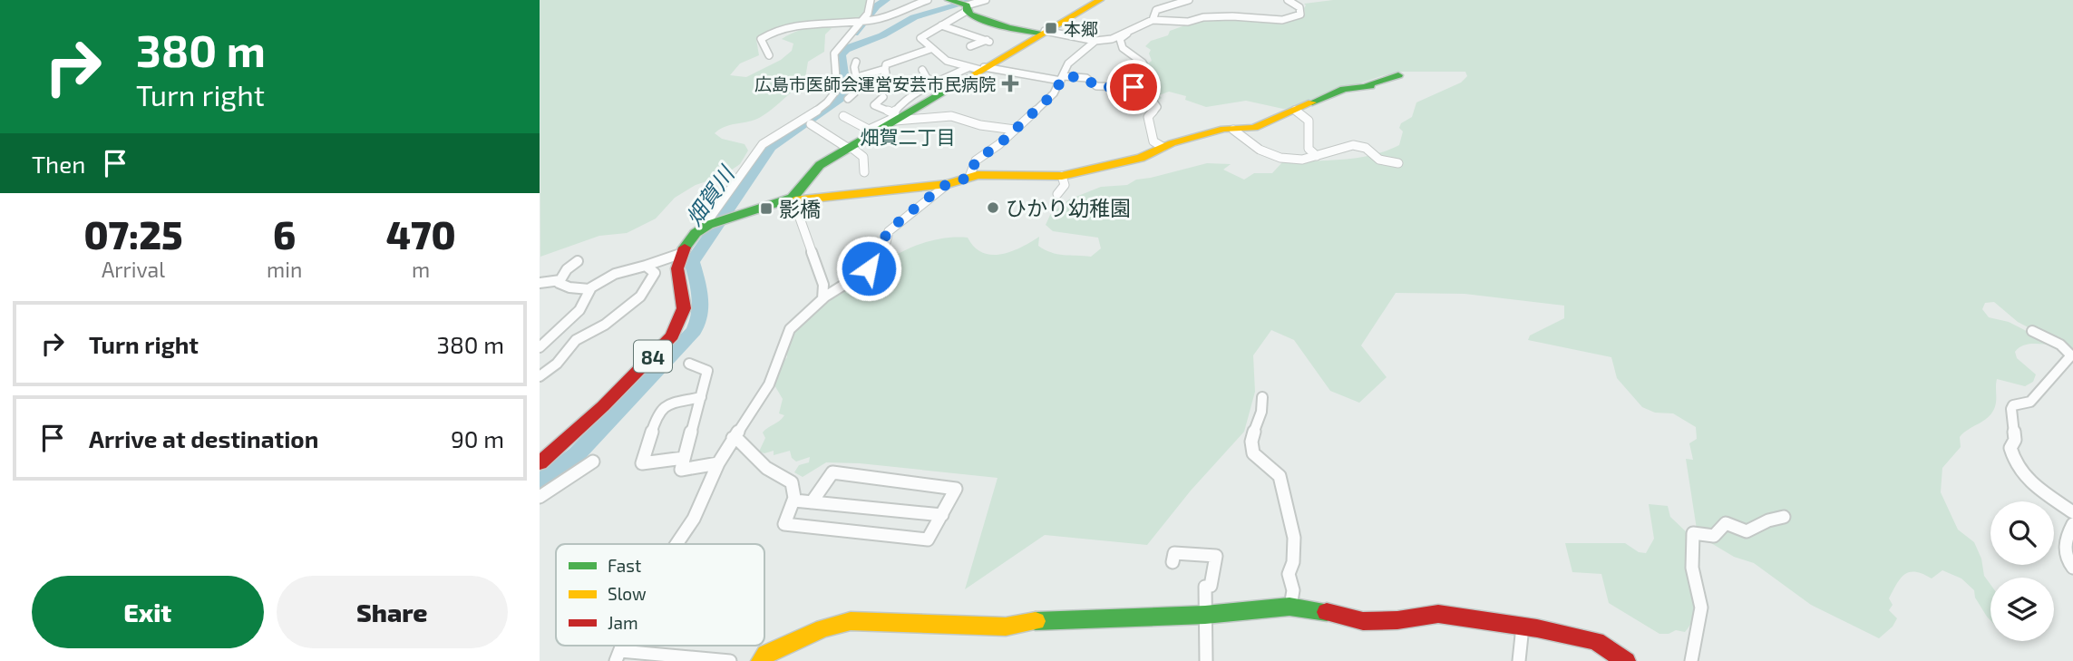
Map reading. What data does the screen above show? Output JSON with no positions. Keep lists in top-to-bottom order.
{
  "streets": {
    "street": ["84"]
  },
  "districts": ["畑賀二丁目"],
  "water": ["畑賀川"],
  "places": {
    "transit": ["本郷", "影橋"],
    "health": ["広島市医師会運営安芸市民病院"],
    "other": ["ひかり幼稚園"]
  },
  "legend": ["Fast", "Slow", "Jam"],
  "page": {
    "turn": ["380 m", "Turn right"],
    "then": "Then",
    "eta": [
      "07:25",
      "Arrival",
      "6",
      "min",
      "470",
      "m"
    ],
    "list": [
      {
        "name": "Turn right",
        "value": "380 m"
      },
      {
        "name": "Arrive at destination",
        "value": "90 m"
      }
    ],
    "buttons": ["Exit", "Share"]
  }
}
